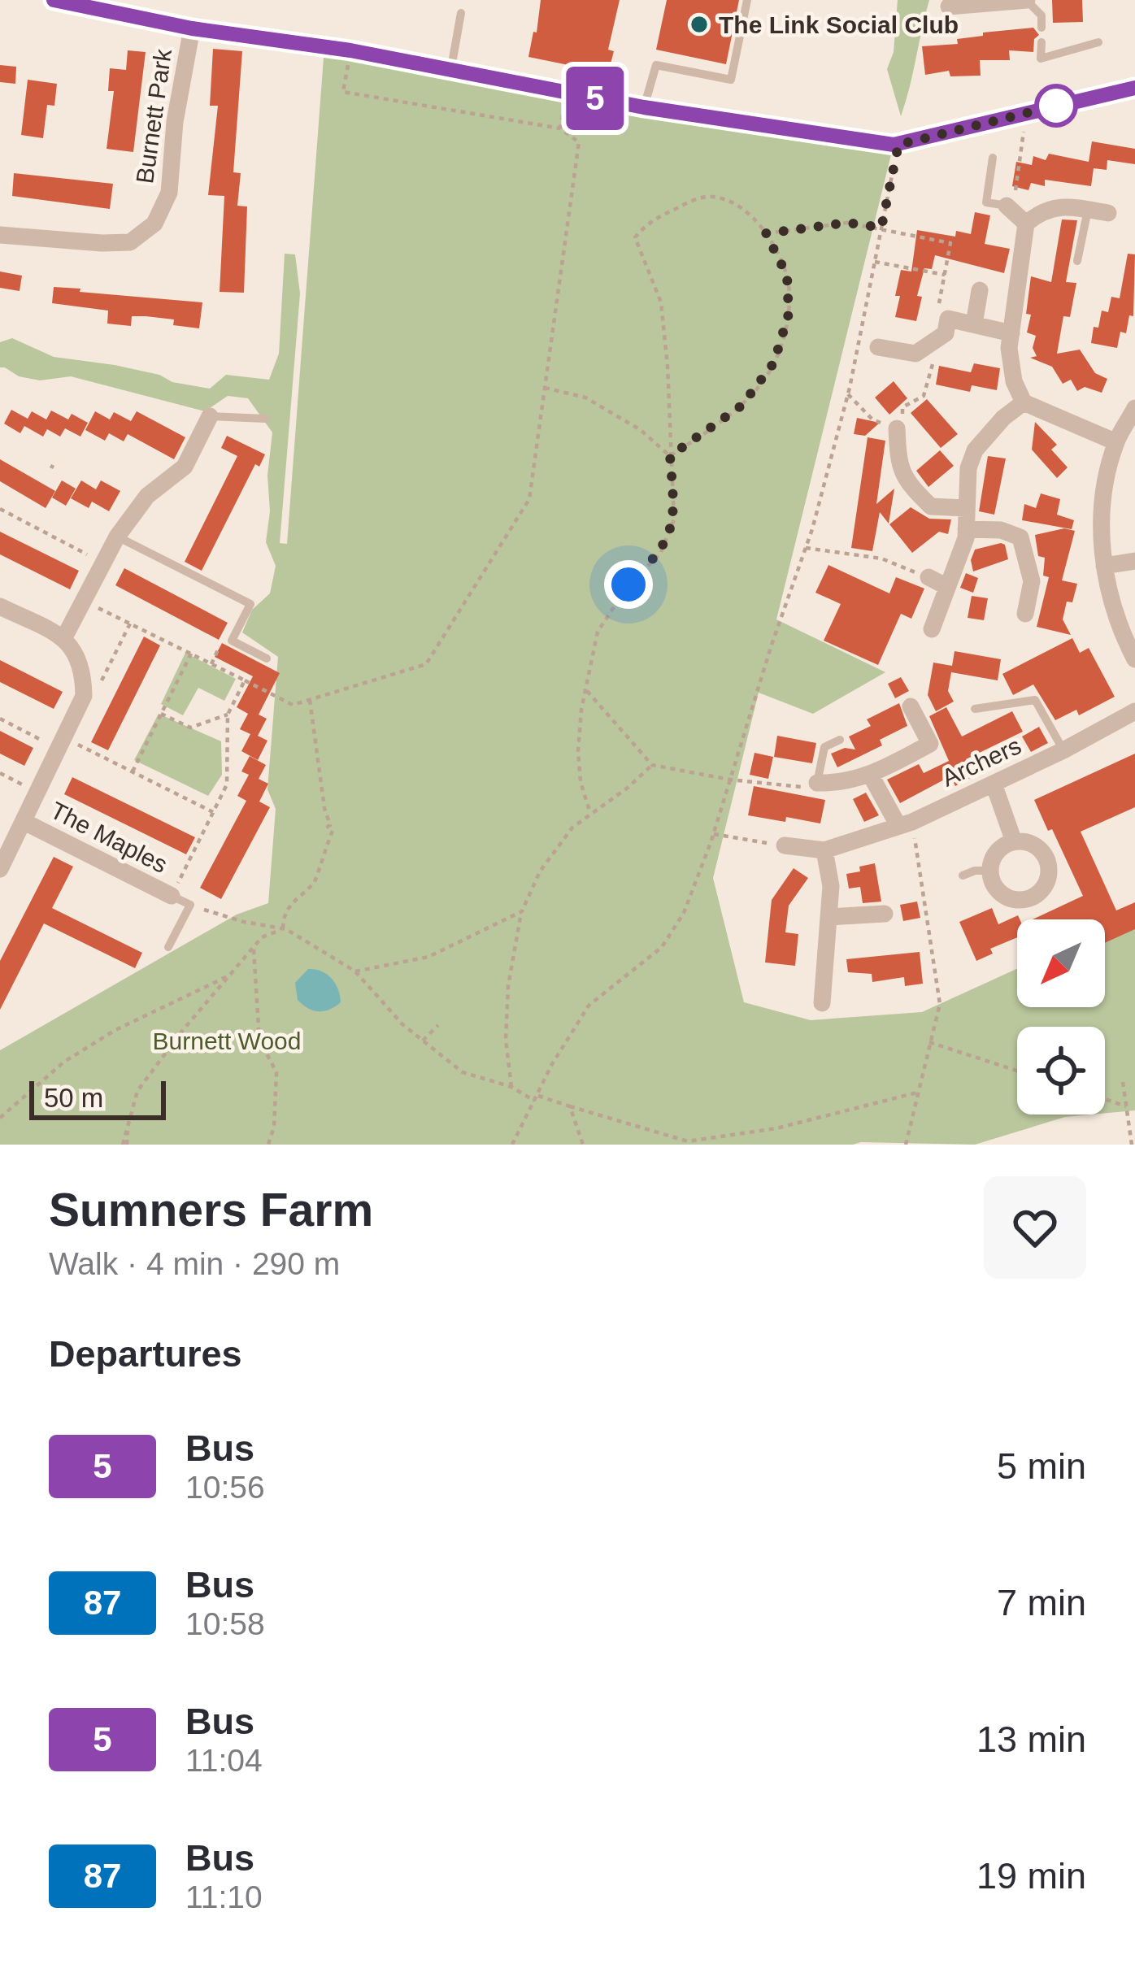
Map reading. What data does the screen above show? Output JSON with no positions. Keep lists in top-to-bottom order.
{
  "streets": {
    "street": ["Burnett Park", "Archers", "The Maples"]
  },
  "parks": ["Burnett Wood"],
  "places": ["The Link Social Club"],
  "lines": ["bus line 5"],
  "scale_bar": "50 m",
  "north": "bottom left",
  "page": {
    "on_map": "5",
    "scale": "50 m",
    "heading": [
      ["Sumners Farm", "Walk · 4 min · 290 m"],
      "Departures"
    ],
    "list": [
      {
        "mark": "5",
        "name": "Bus",
        "note": "10:56",
        "value": "5 min"
      },
      {
        "mark": "87",
        "name": "Bus",
        "note": "10:58",
        "value": "7 min"
      },
      {
        "mark": "5",
        "name": "Bus",
        "note": "11:04",
        "value": "13 min"
      },
      {
        "mark": "87",
        "name": "Bus",
        "note": "11:10",
        "value": "19 min"
      }
    ]
  }
}
